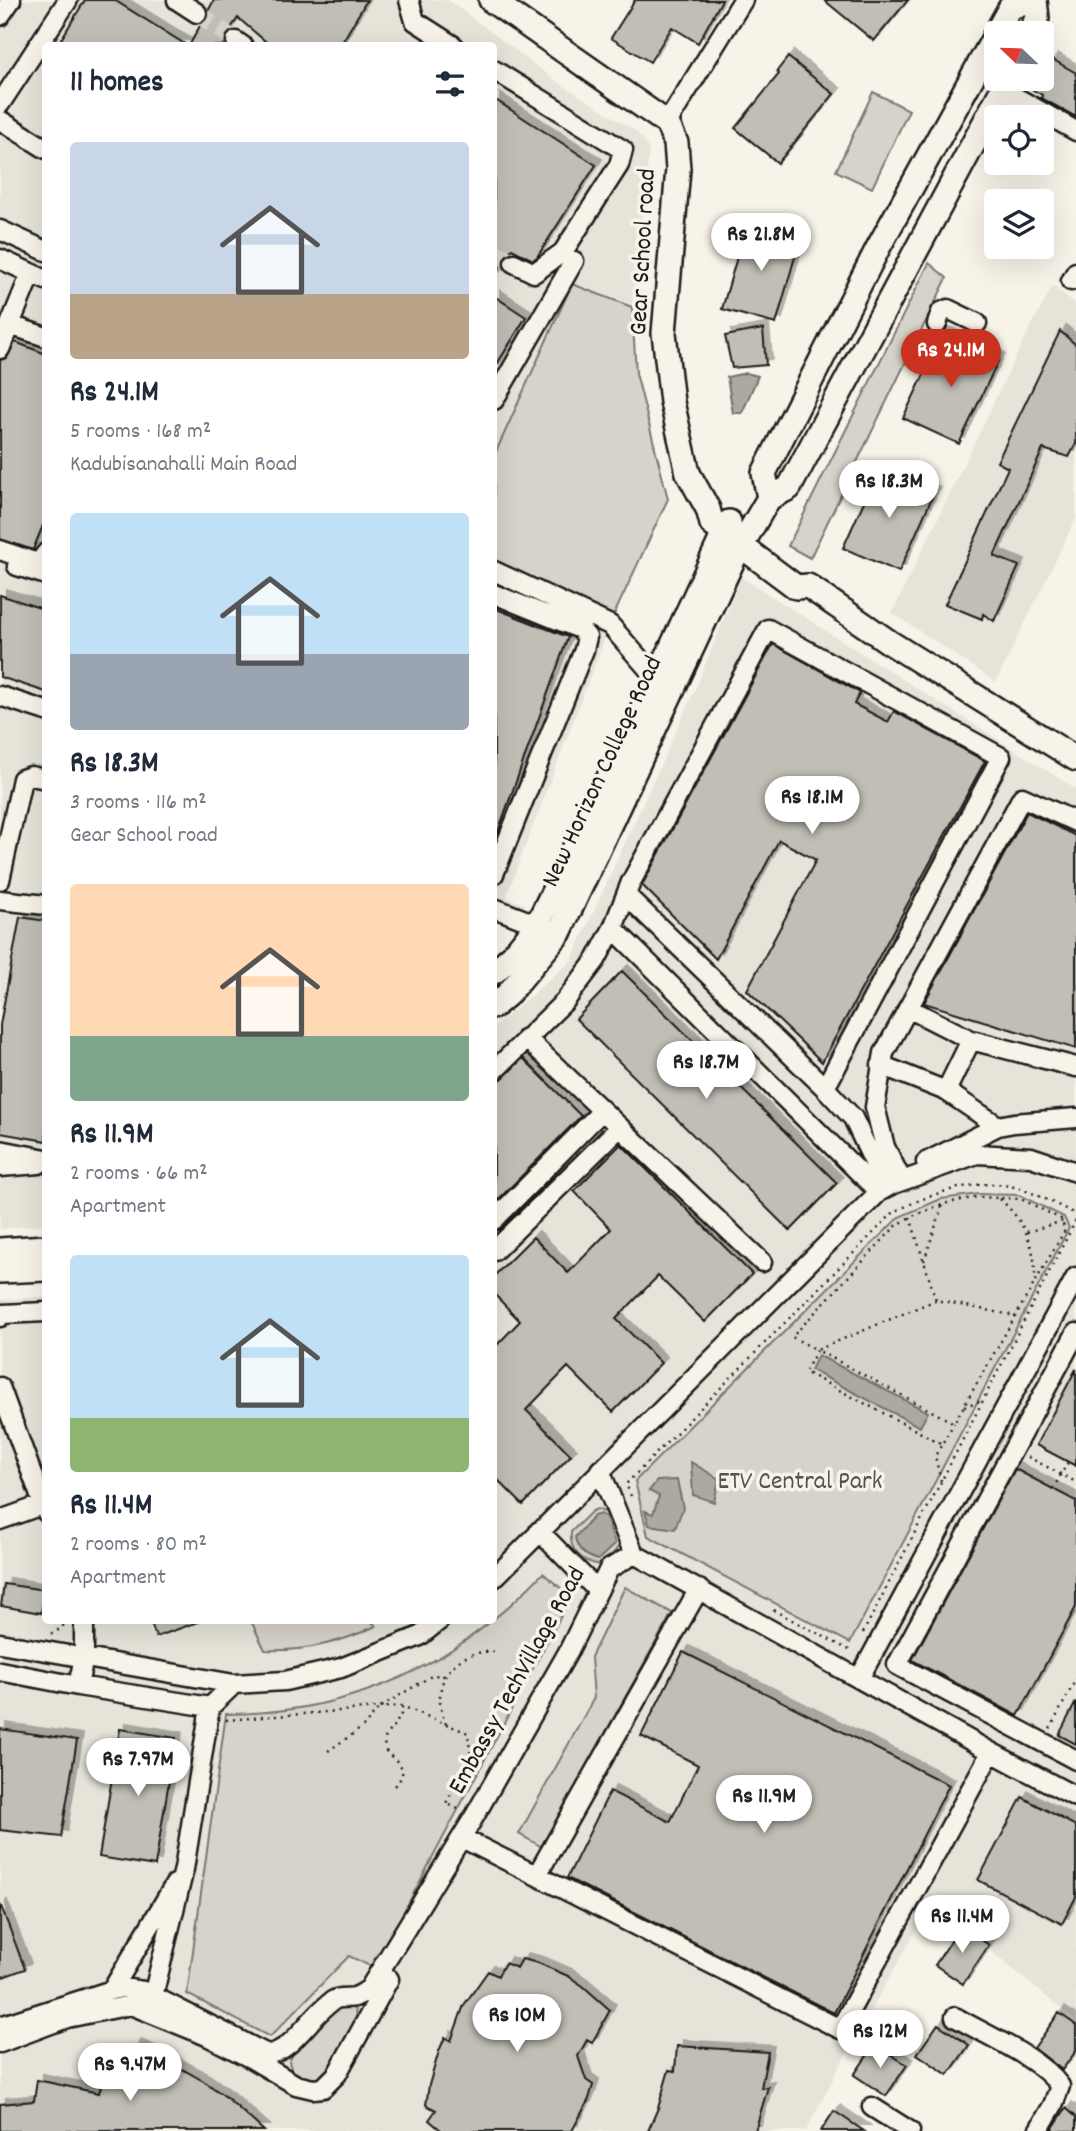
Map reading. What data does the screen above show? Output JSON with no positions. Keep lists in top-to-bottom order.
{
  "streets": {
    "main road": ["Gear School road", "New Horizon College Road"],
    "street": ["Embassy TechVillage Road"]
  },
  "crossings": [
    ["Gear School road", "New Horizon College Road"]
  ],
  "parks": ["ETV Central Park"],
  "north": "top left",
  "page": {
    "heading": "11 homes",
    "list": [
      {
        "name": "Rs 24.1M",
        "note": "5 rooms · 168 m² · Kadubisanahalli Main Road"
      },
      {
        "name": "Rs 18.3M",
        "note": "3 rooms · 116 m² · Gear School road"
      },
      {
        "name": "Rs 11.9M",
        "note": "2 rooms · 66 m² · Apartment"
      },
      {
        "name": "Rs 11.4M",
        "note": "2 rooms · 80 m² · Apartment"
      }
    ],
    "price": [
      "Rs 21.8M",
      "Rs 24.1M",
      "Rs 18.3M",
      "Rs 18.1M",
      "Rs 18.7M",
      "Rs 7.97M",
      "Rs 11.9M",
      "Rs 11.4M",
      "Rs 10M",
      "Rs 12M",
      "Rs 9.47M"
    ]
  }
}
